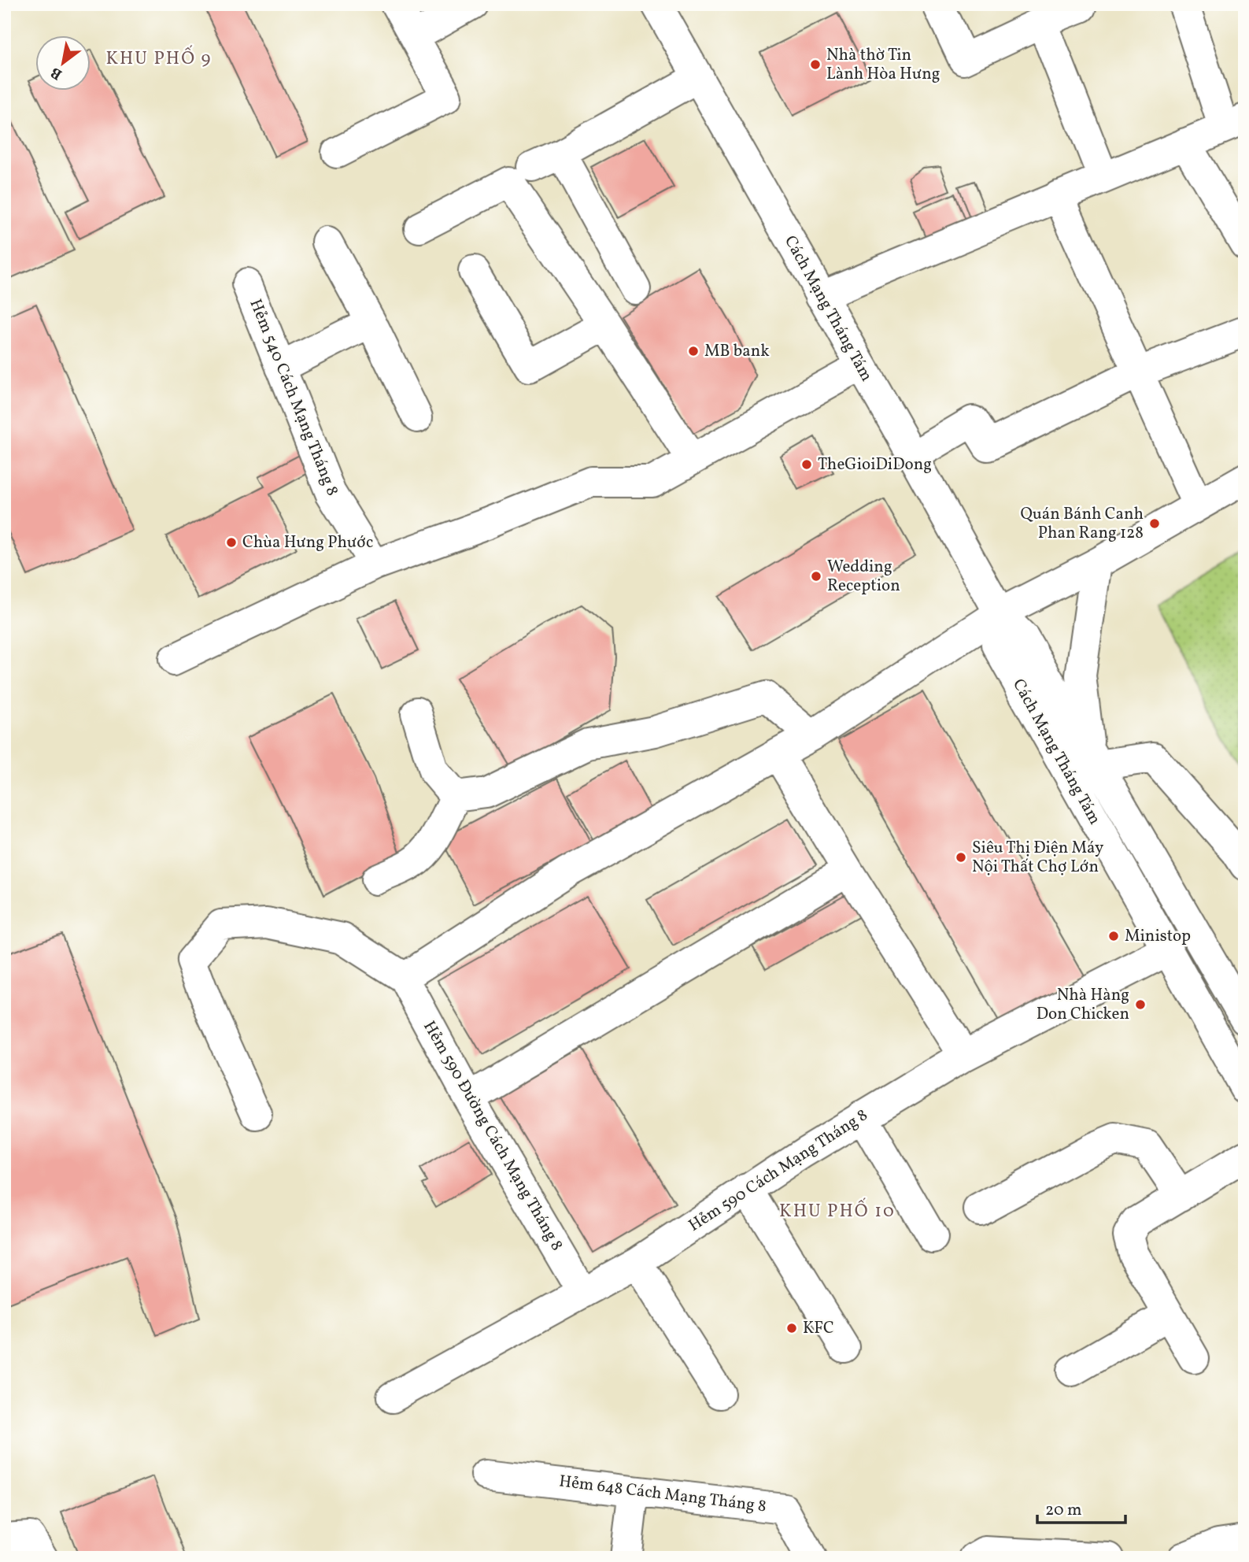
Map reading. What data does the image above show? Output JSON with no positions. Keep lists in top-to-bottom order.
{
  "streets": {
    "street": [
      "Cách Mạng Tháng Tám",
      "Hẻm 540 Cách Mạng Tháng 8",
      "Hẻm 590 Đường Cách Mạng Tháng 8",
      "Hẻm 590 Cách Mạng Tháng 8",
      "Hẻm 648 Cách Mạng Tháng 8"
    ]
  },
  "crossings": [
    ["Cách Mạng Tháng Tám", "Hẻm 590 Cách Mạng Tháng 8"],
    ["Hẻm 590 Đường Cách Mạng Tháng 8", "Hẻm 590 Cách Mạng Tháng 8"]
  ],
  "districts": ["KHU PHỐ 9", "KHU PHỐ 10"],
  "places": [
    "Nhà thờ Tin Lành Hòa Hưng",
    "MB bank",
    "TheGioiDiDong",
    "Quán Bánh Canh Phan Rang 128",
    "Chùa Hưng Phước",
    "Wedding Reception",
    "Siêu Thị Điện Máy Nội Thất Chợ Lớn",
    "Ministop",
    "Nhà Hàng Don Chicken",
    "KFC"
  ],
  "scale_bar": "20 m",
  "north": "bottom left"
}
